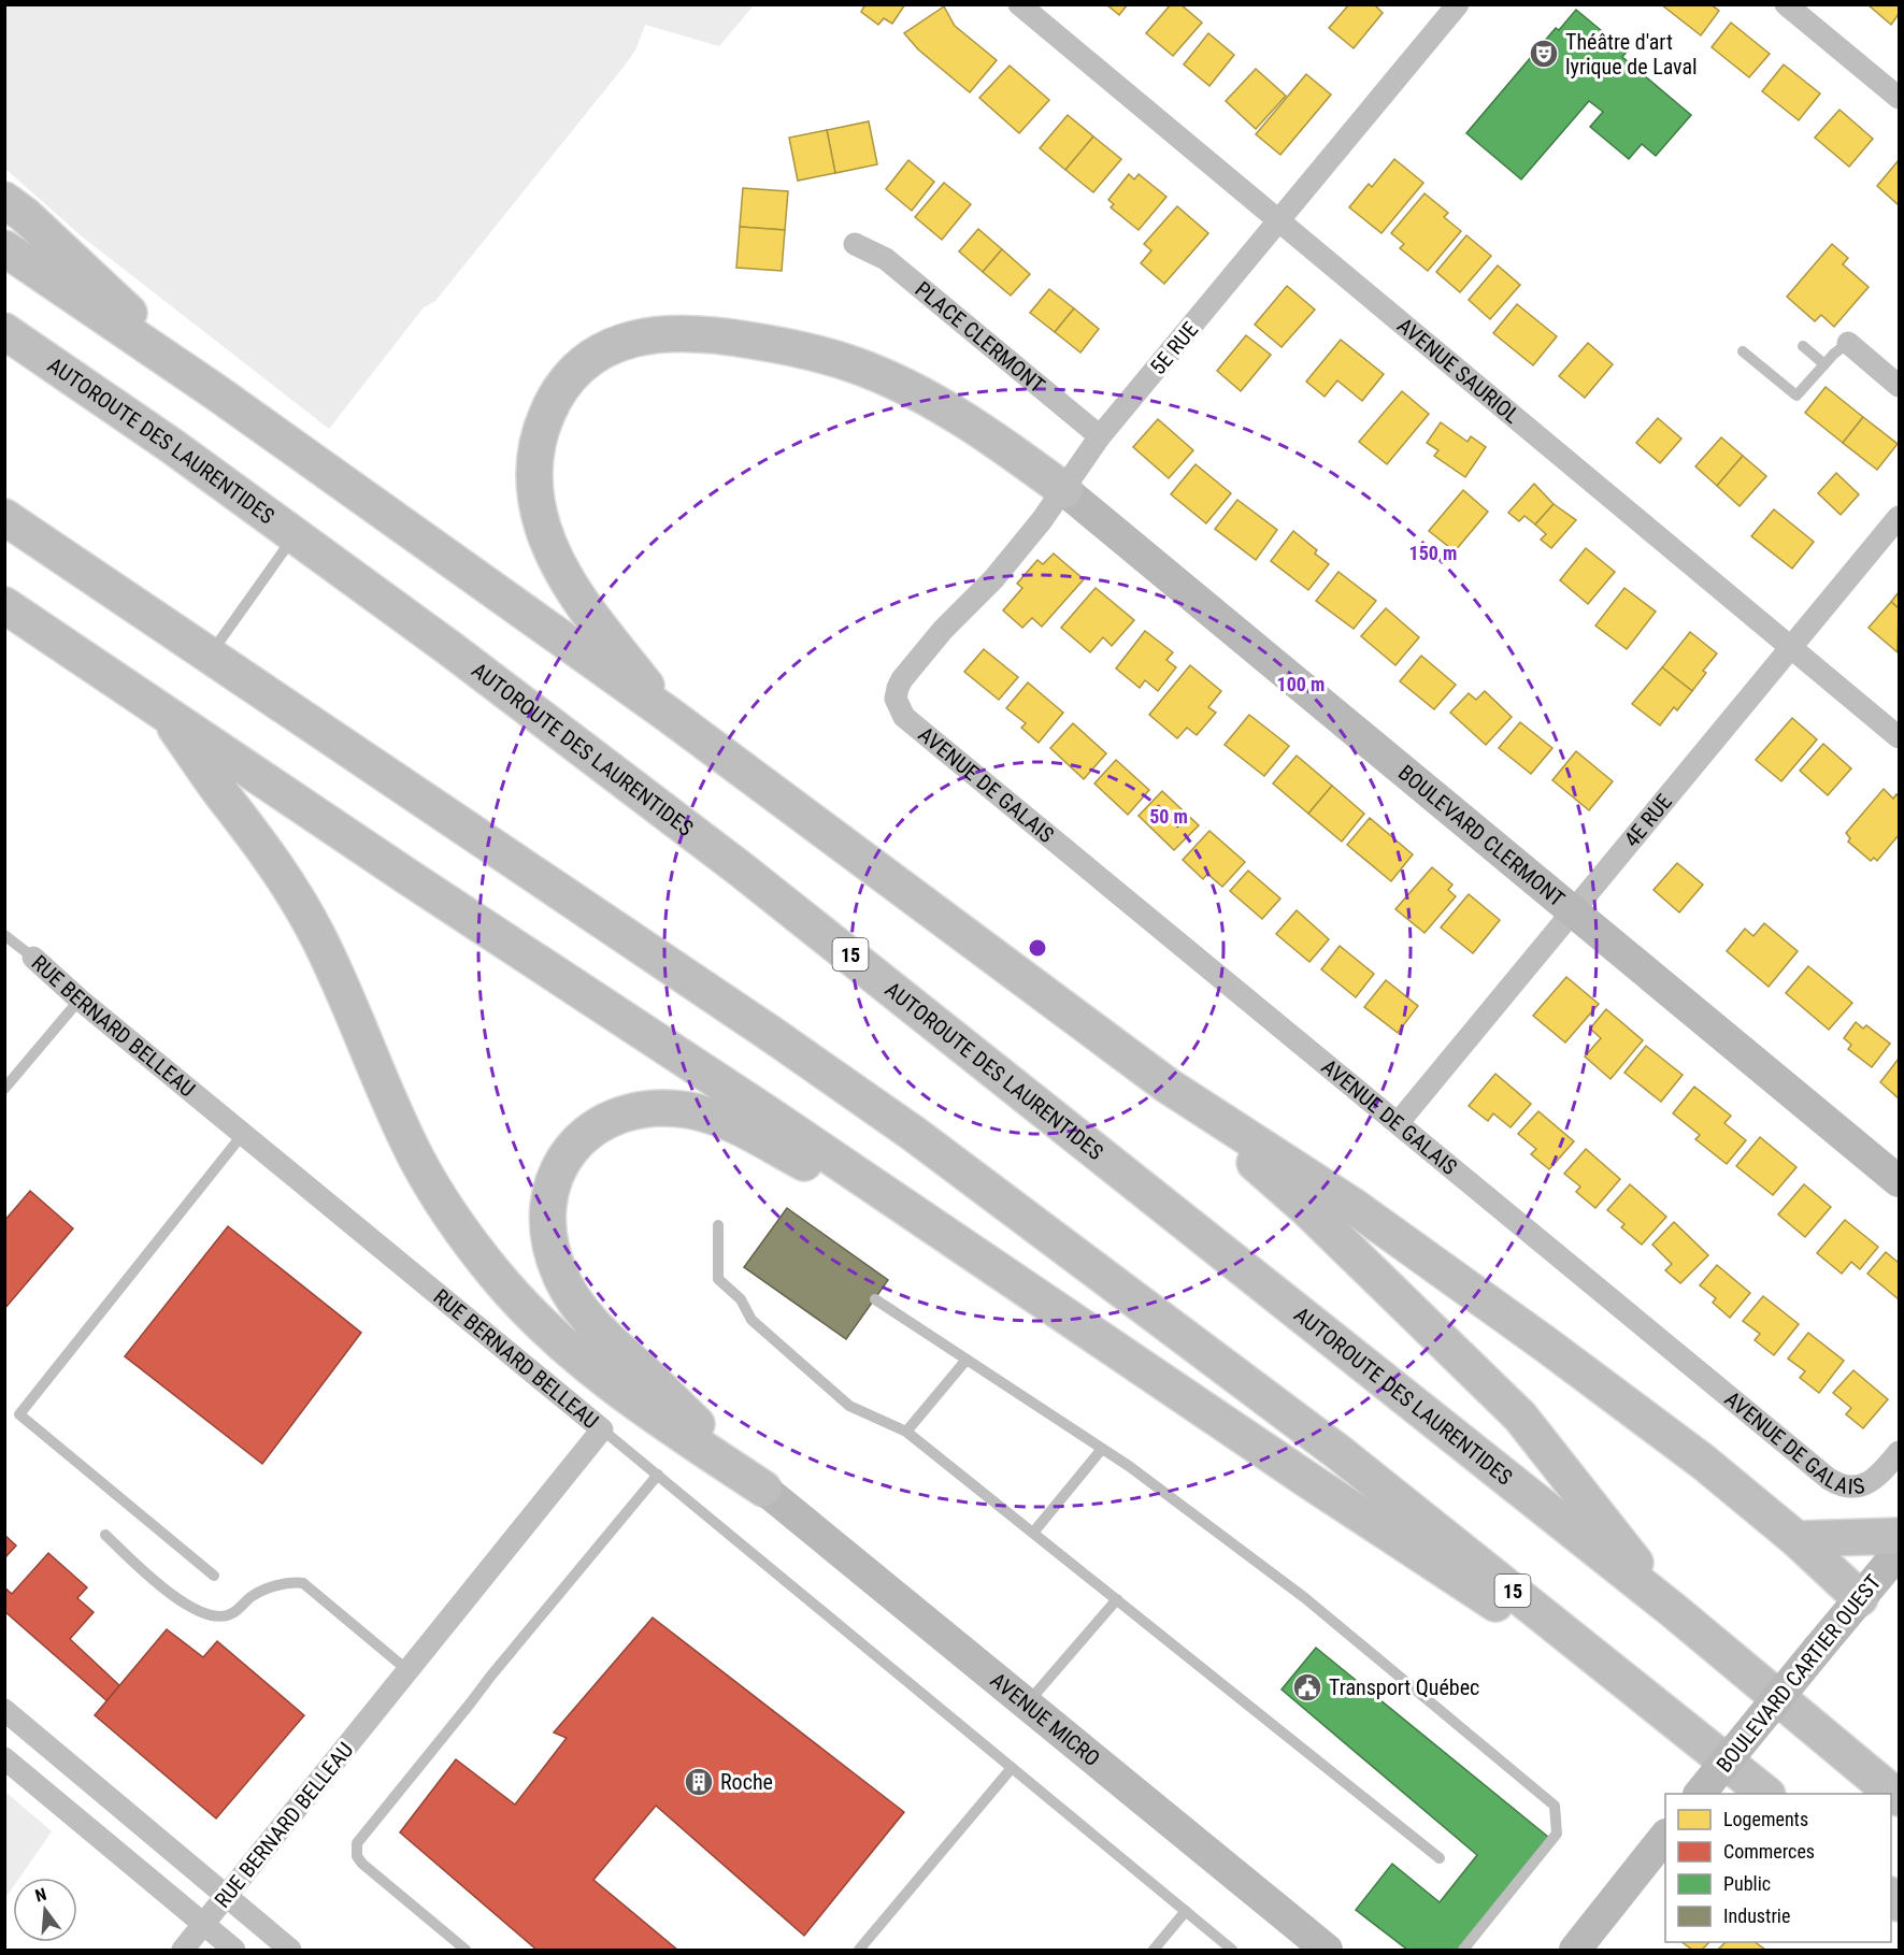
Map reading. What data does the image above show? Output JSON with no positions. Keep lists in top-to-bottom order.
{
  "streets": {
    "highway": ["AUTOROUTE DES LAURENTIDES", "15"],
    "street": [
      "PLACE CLERMONT",
      "5E RUE",
      "AVENUE SAURIOL",
      "AVENUE DE GALAIS",
      "4E RUE",
      "BOULEVARD CLERMONT",
      "RUE BERNARD BELLEAU",
      "BOULEVARD CARTIER OUEST",
      "AVENUE MICRO"
    ]
  },
  "crossings": [
    ["PLACE CLERMONT", "5E RUE"],
    ["5E RUE", "AVENUE SAURIOL"],
    ["5E RUE", "AVENUE DE GALAIS"],
    ["5E RUE", "BOULEVARD CLERMONT"],
    ["AVENUE SAURIOL", "4E RUE"],
    ["AVENUE DE GALAIS", "4E RUE"],
    ["4E RUE", "BOULEVARD CLERMONT"]
  ],
  "places": {
    "theatre": ["Théâtre d'art lyrique de Laval"],
    "public building": ["Transport Québec"],
    "building": ["Roche"]
  },
  "legend": [
    "Logements",
    "Commerces",
    "Public",
    "Industrie"
  ],
  "north": "top",
  "rings": ["150 m", "100 m", "50 m"]
}
